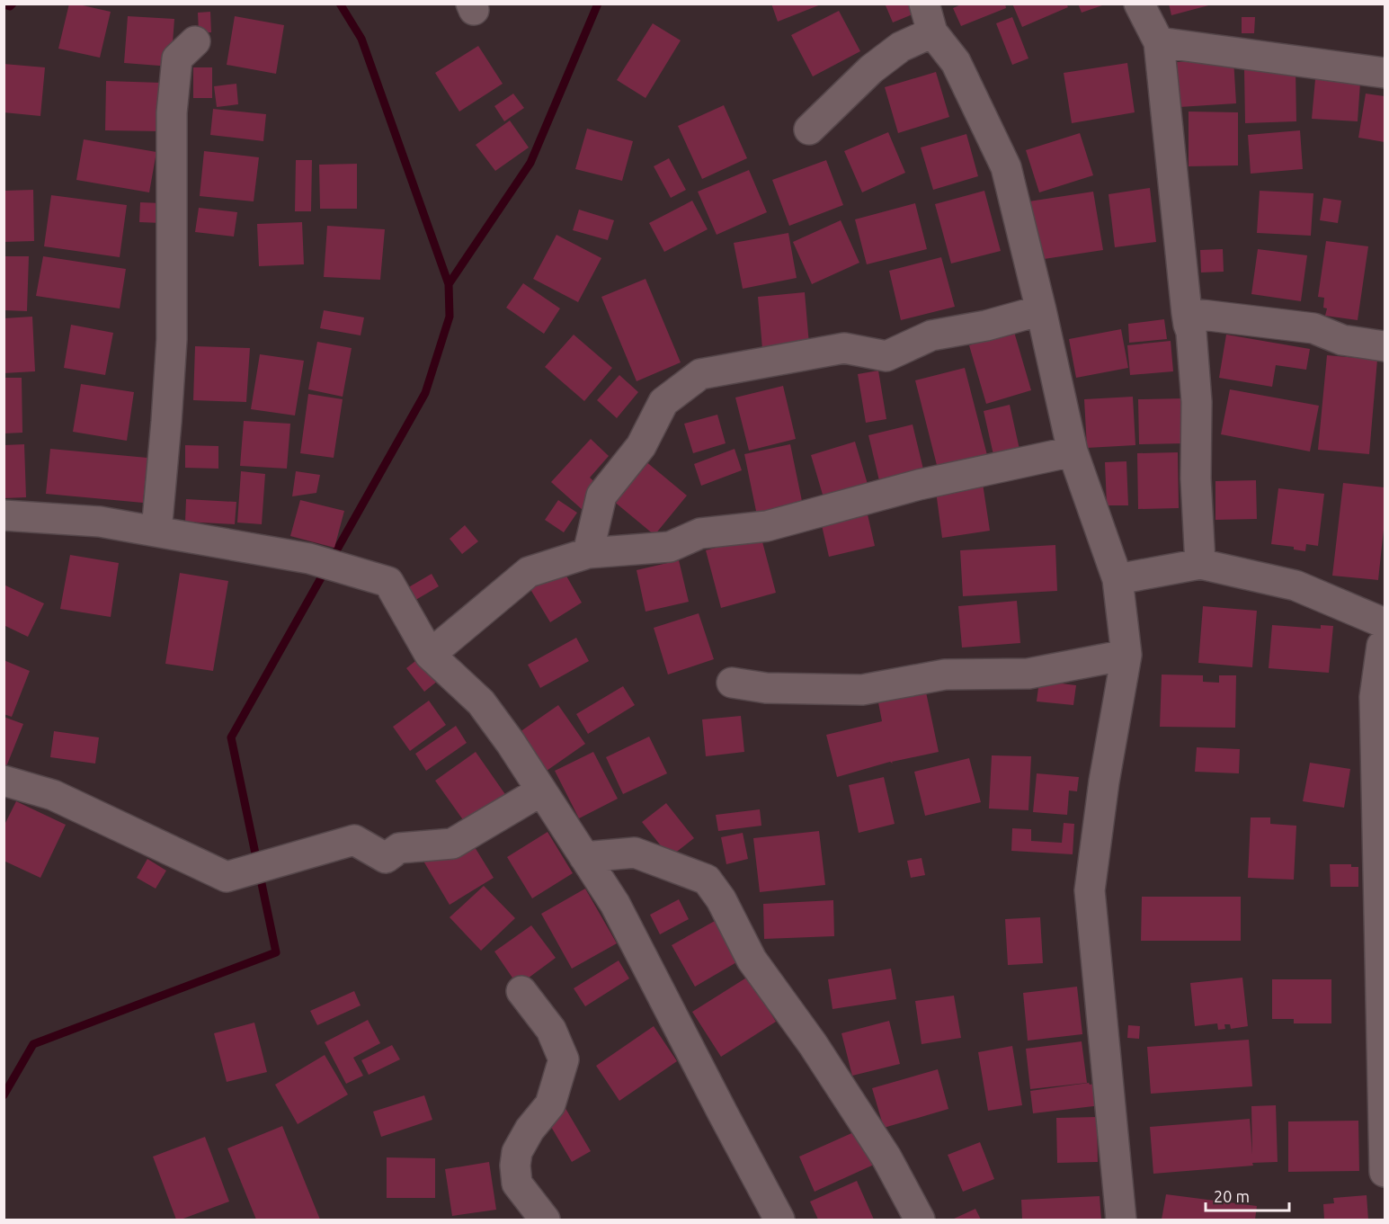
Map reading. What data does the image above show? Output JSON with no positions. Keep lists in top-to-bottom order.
{
  "scale_bar": "20 m"
}
